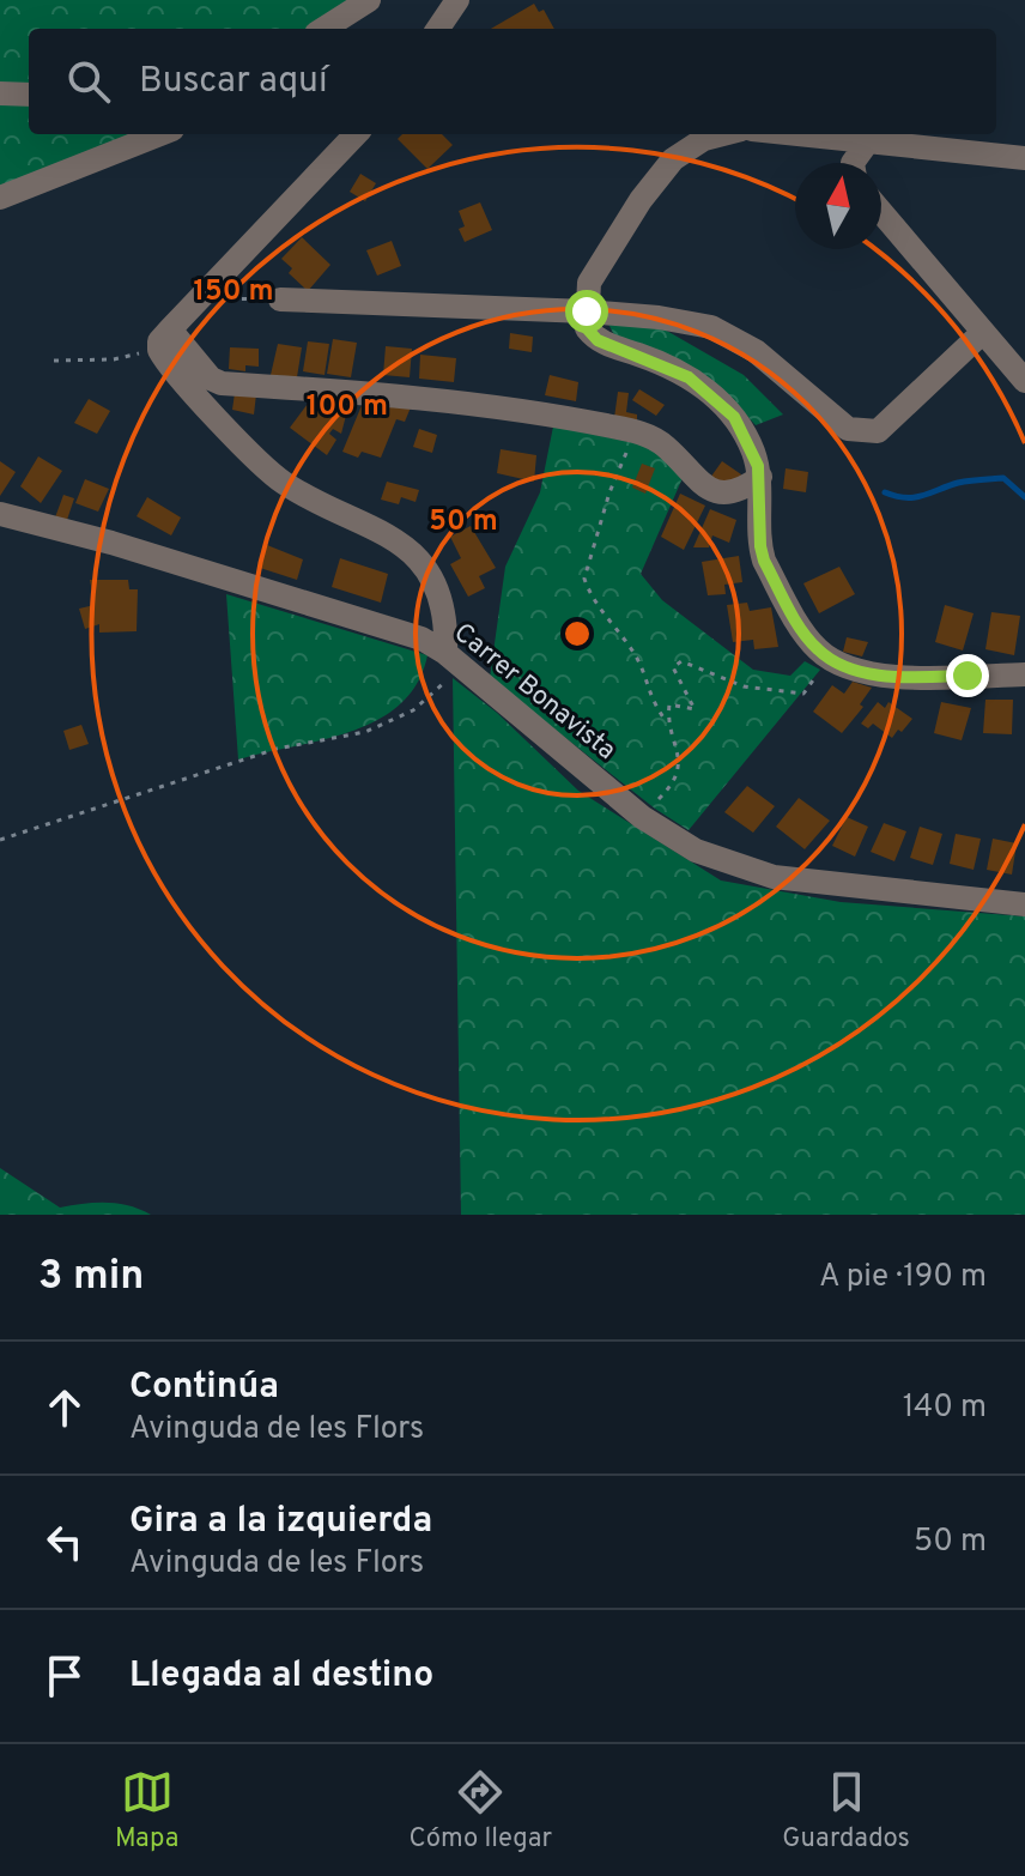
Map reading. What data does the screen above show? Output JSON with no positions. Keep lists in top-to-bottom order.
{
  "streets": {
    "street": ["Carrer Bonavista"]
  },
  "north": "top",
  "page": {
    "search": "Buscar aquí",
    "heading": ["3 min", "A pie · 190 m"],
    "list": [
      ["Continúa", "Avinguda de les Flors", "140 m"],
      ["Gira a la izquierda", "Avinguda de les Flors", "50 m"],
      "Llegada al destino"
    ],
    "nav": ["Mapa", "Cómo llegar", "Guardados"]
  },
  "rings": ["150 m", "100 m", "50 m"]
}
